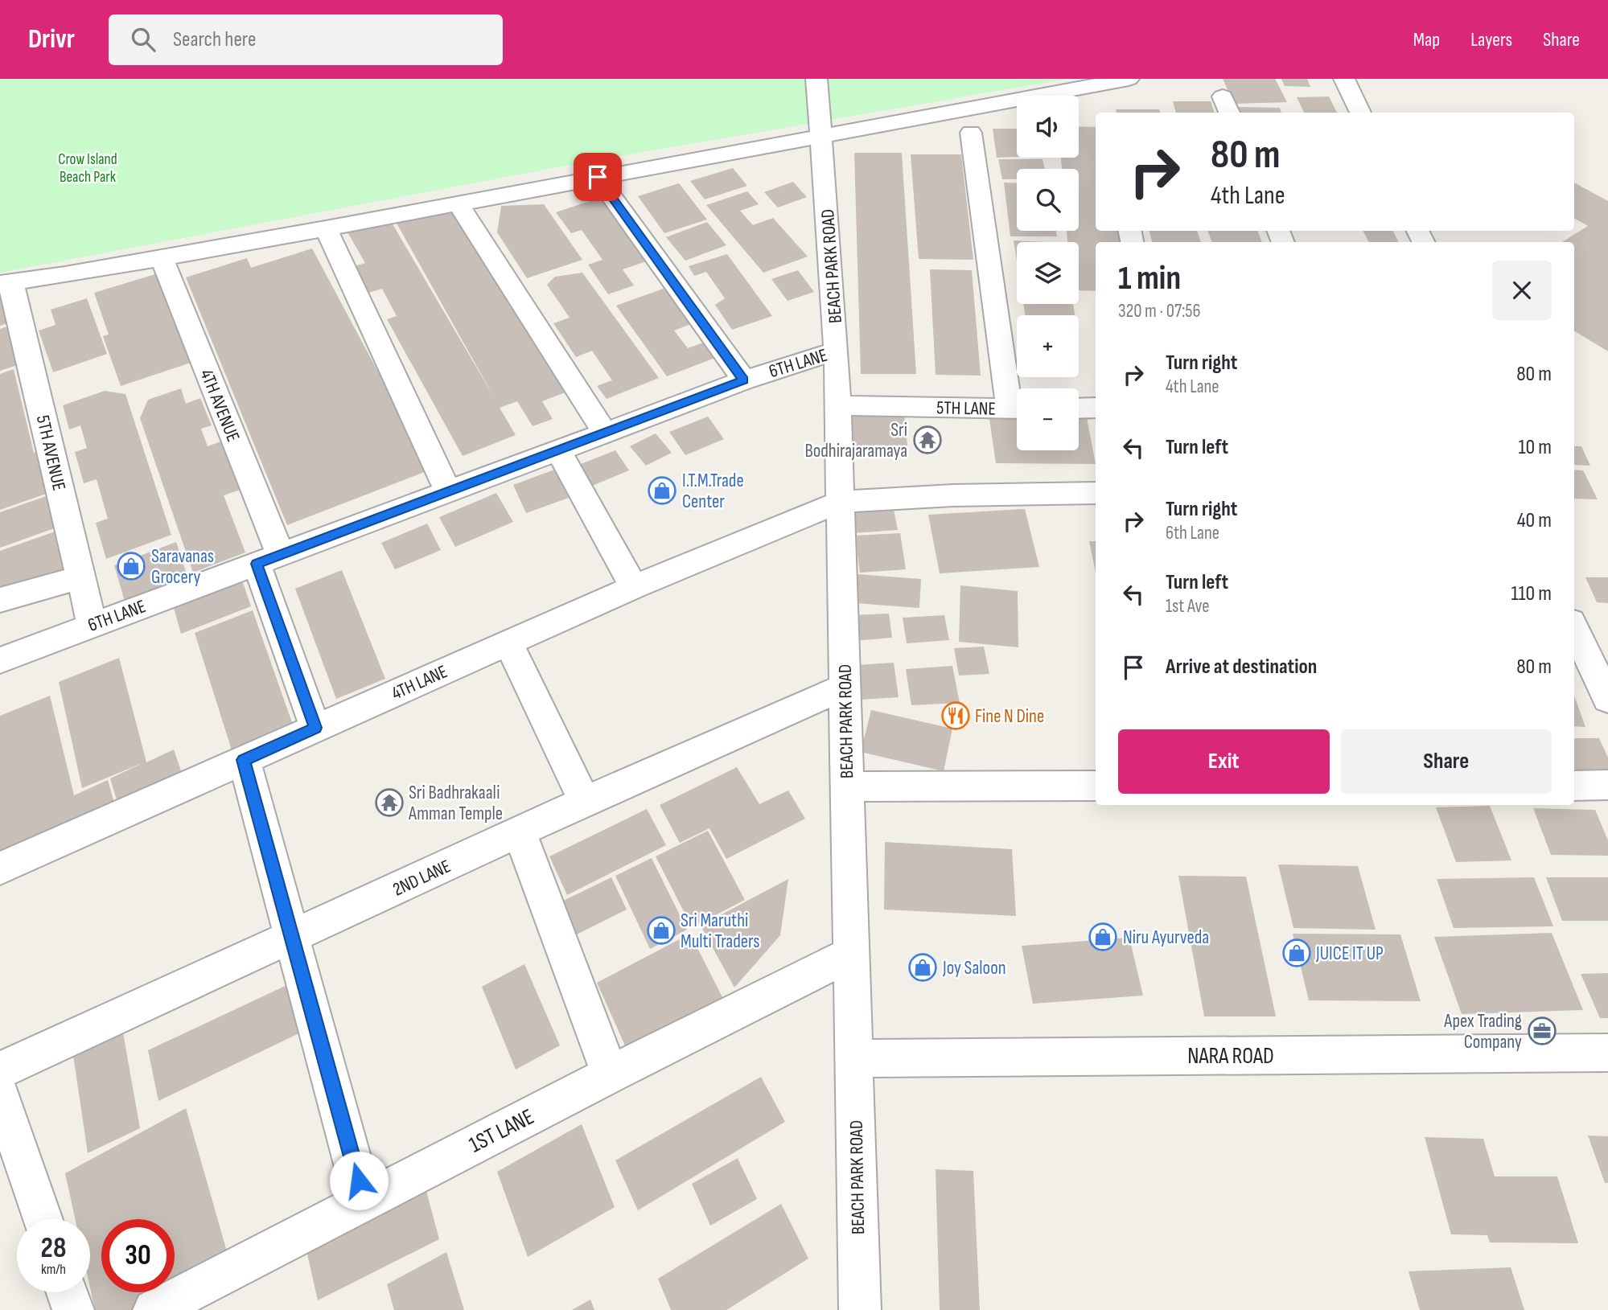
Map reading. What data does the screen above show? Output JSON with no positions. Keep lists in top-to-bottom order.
{
  "streets": {
    "street": [
      "BEACH PARK ROAD",
      "6TH LANE",
      "4TH AVENUE",
      "5TH LANE",
      "5TH AVENUE",
      "4TH LANE",
      "2ND LANE",
      "NARA ROAD",
      "1ST LANE"
    ]
  },
  "crossings": [
    ["BEACH PARK ROAD", "6TH LANE"],
    ["BEACH PARK ROAD", "5TH LANE"],
    ["BEACH PARK ROAD", "4TH LANE"],
    ["BEACH PARK ROAD", "2ND LANE"],
    ["BEACH PARK ROAD", "NARA ROAD"],
    ["BEACH PARK ROAD", "1ST LANE"],
    ["6TH LANE", "4TH AVENUE"],
    ["6TH LANE", "5TH AVENUE"],
    ["4TH AVENUE", "4TH LANE"]
  ],
  "parks": ["Crow Island Beach Park"],
  "places": {
    "temple": ["Sri Bodhirajaramaya", "Sri Badhrakaali Amman Temple"],
    "shop": [
      "I.T.M.Trade Center",
      "Saravanas Grocery",
      "Sri Maruthi Multi Traders",
      "Niru Ayurveda",
      "JUICE IT UP",
      "Joy Saloon"
    ],
    "restaurant": ["Fine N Dine"],
    "office": ["Apex Trading Company"]
  },
  "page": {
    "header": "Drivr",
    "search": "Search here",
    "nav": ["Map", "Layers", "Share"],
    "map_buttons": ["+", "−"],
    "turn": ["80 m", "4th Lane"],
    "heading": ["1 min", "320 m · 07:56"],
    "list": [
      {
        "name": "Turn right",
        "note": "4th Lane",
        "value": "80 m"
      },
      {
        "name": "Turn left",
        "value": "10 m"
      },
      {
        "name": "Turn right",
        "note": "6th Lane",
        "value": "40 m"
      },
      {
        "name": "Turn left",
        "note": "1st Ave",
        "value": "110 m"
      },
      {
        "name": "Arrive at destination",
        "value": "80 m"
      }
    ],
    "buttons": ["Exit", "Share"],
    "speed": "28 km/h",
    "limit": "30"
  }
}
